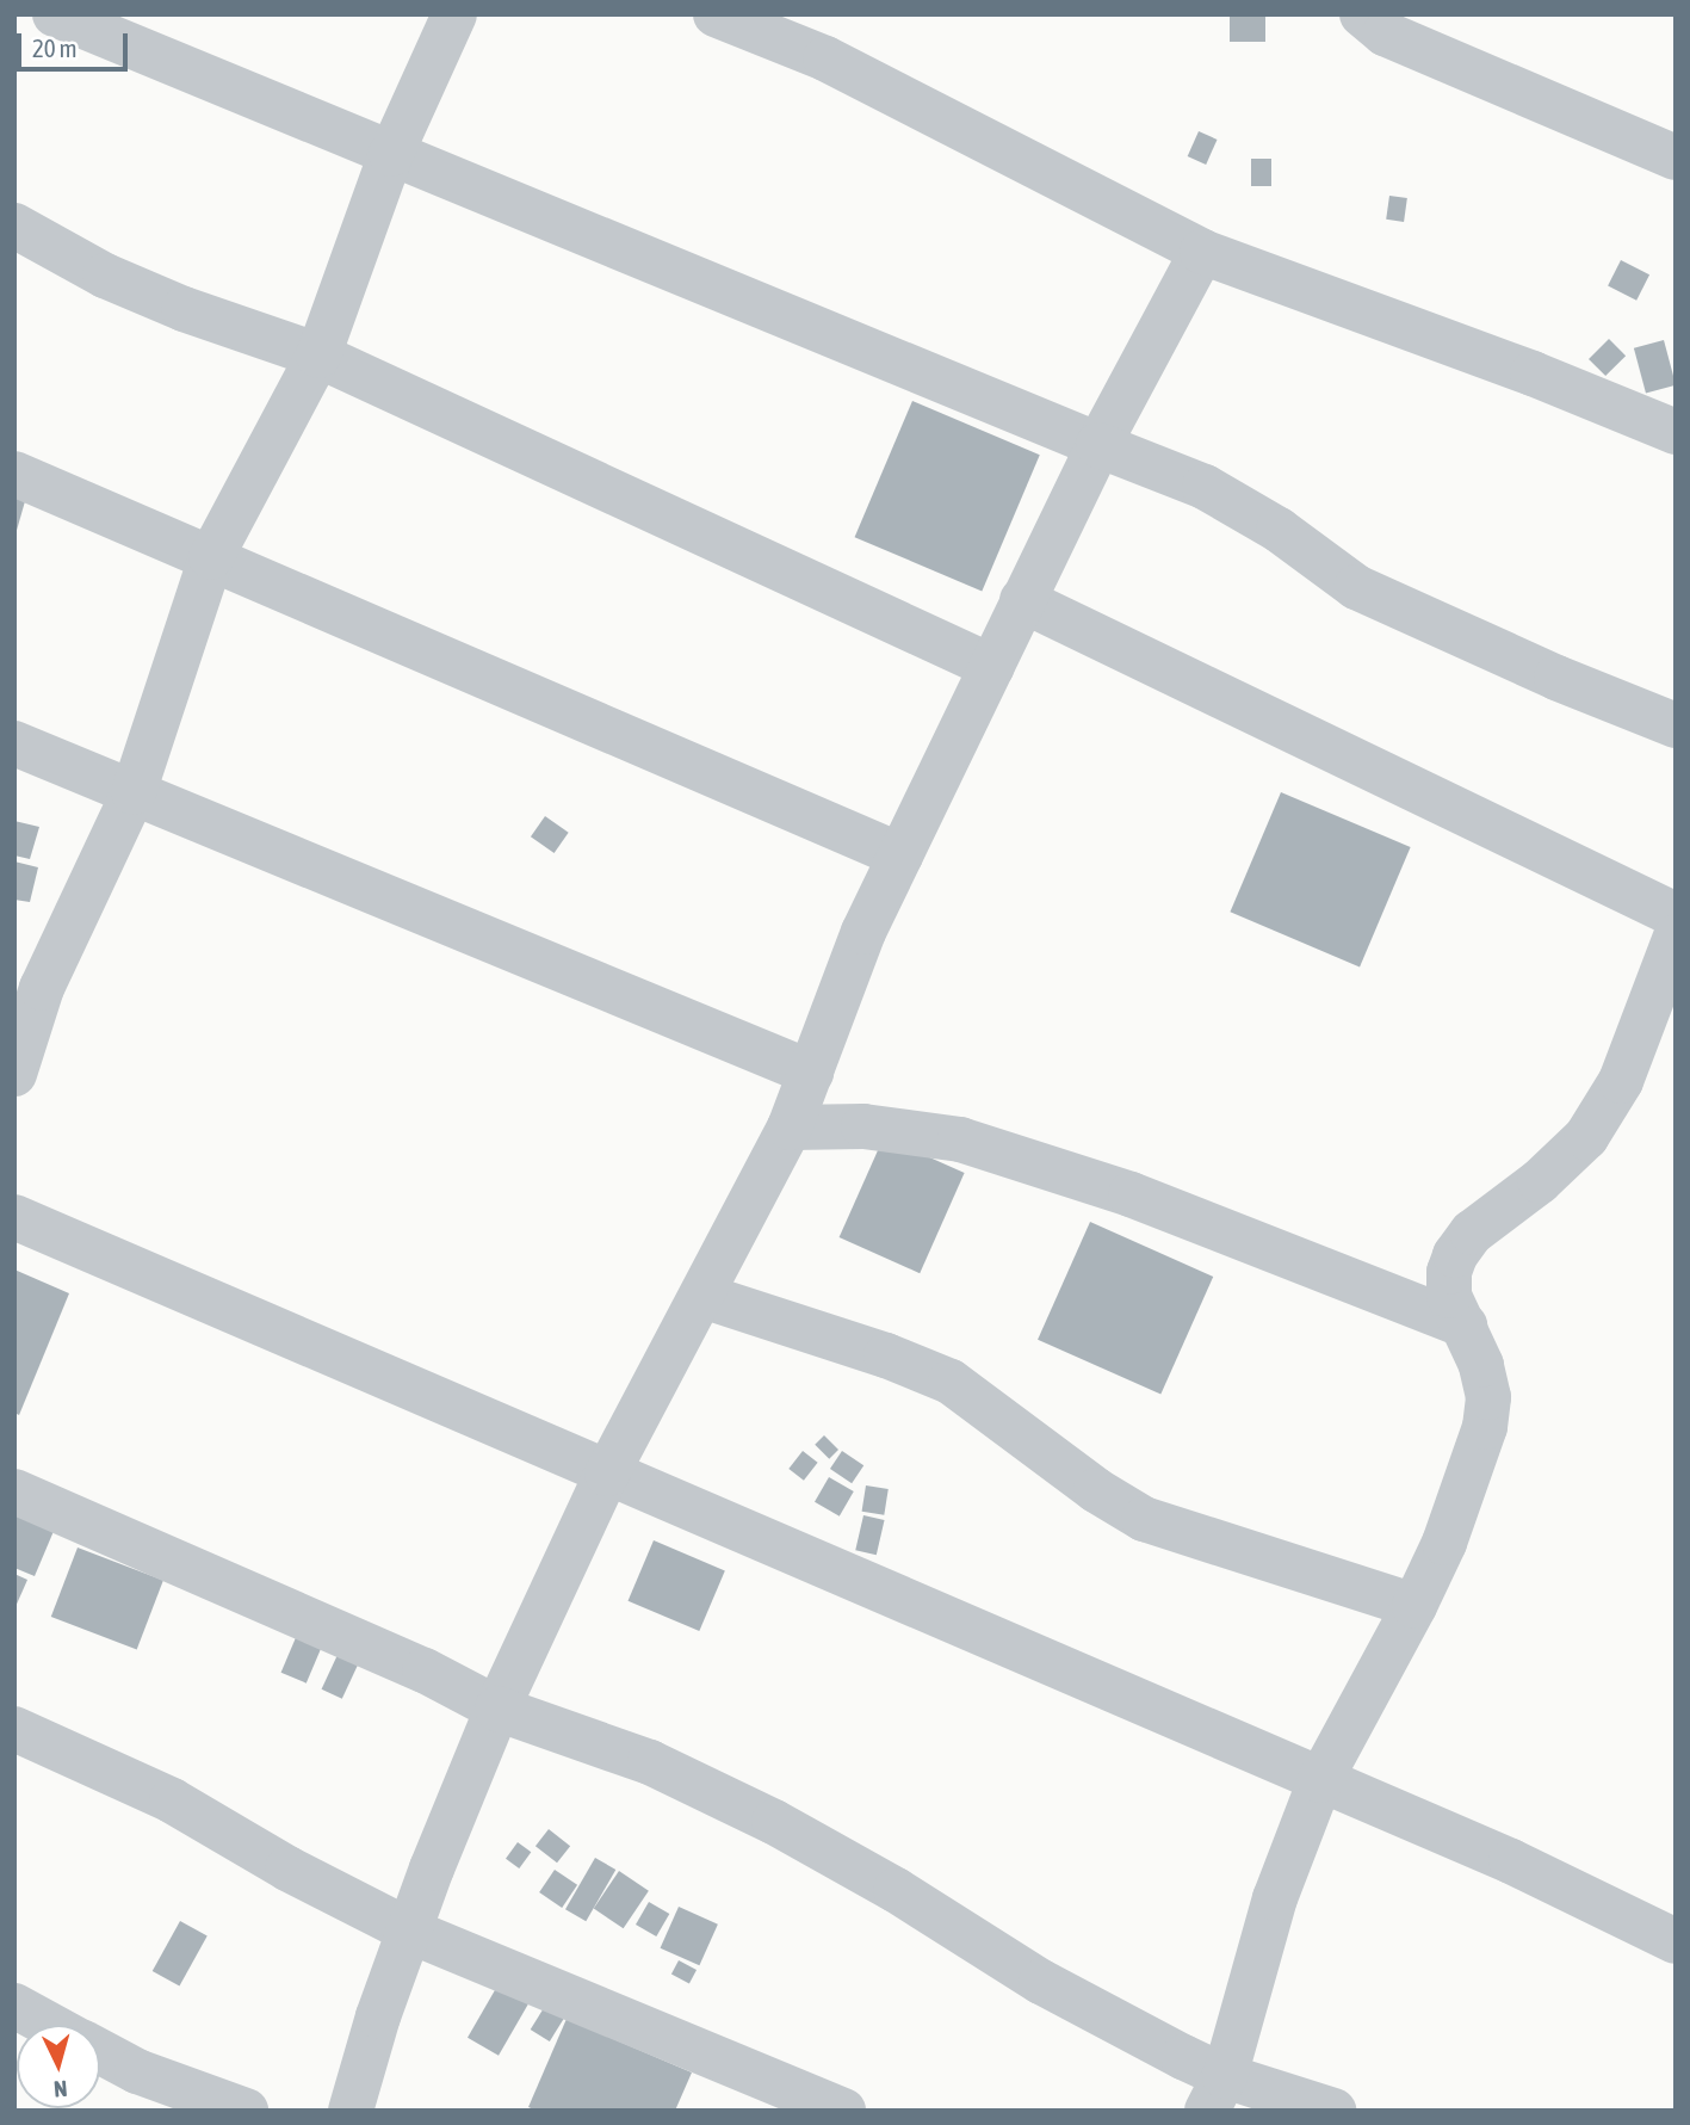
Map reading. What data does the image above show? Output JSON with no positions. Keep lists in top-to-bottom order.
{
  "scale_bar": "20 m",
  "north": "bottom"
}
